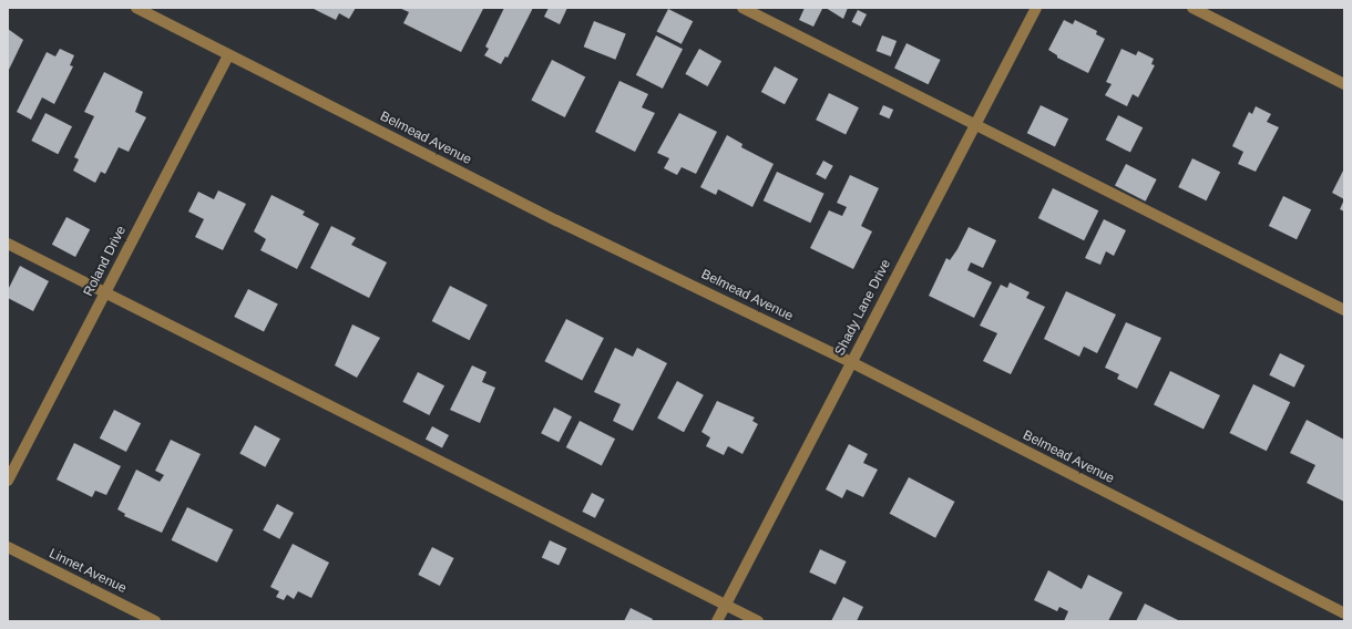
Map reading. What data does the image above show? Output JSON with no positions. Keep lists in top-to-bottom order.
{
  "streets": {
    "street": [
      "Belmead Avenue",
      "Roland Drive",
      "Shady Lane Drive",
      "Linnet Avenue"
    ]
  },
  "crossings": [
    ["Belmead Avenue", "Roland Drive"],
    ["Belmead Avenue", "Shady Lane Drive"]
  ]
}
